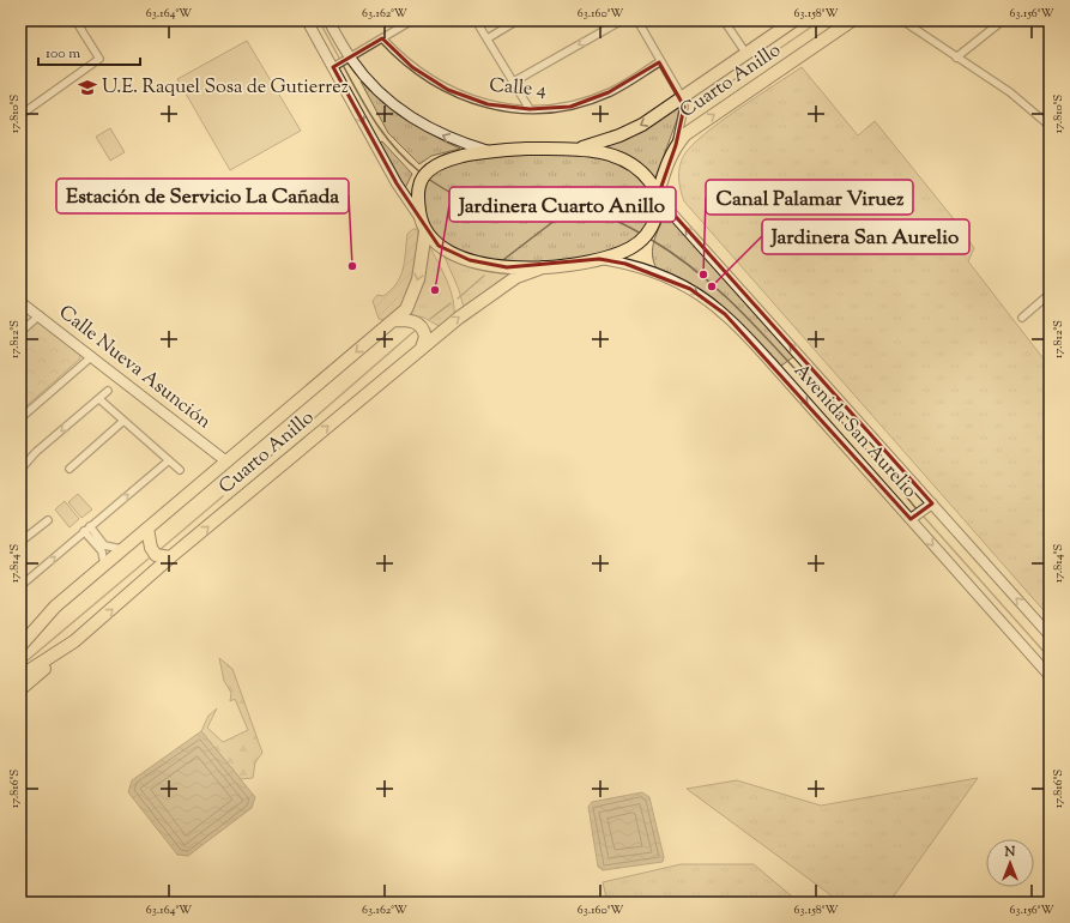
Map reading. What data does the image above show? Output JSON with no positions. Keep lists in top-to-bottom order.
{
  "streets": {
    "highway": ["Cuarto Anillo"],
    "main road": ["Calle Nueva Asunción", "Avenida San Aurelio"],
    "street": ["Calle 4"]
  },
  "crossings": [
    ["Cuarto Anillo", "Calle Nueva Asunción"],
    ["Cuarto Anillo", "Avenida San Aurelio"]
  ],
  "places": {
    "school or university": ["U.E. Raquel Sosa de Gutierrez"],
    "other": [
      "Estación de Servicio La Cañada",
      "Canal Palamar Viruez",
      "Jardinera San Aurelio",
      "Jardinera Cuarto Anillo"
    ]
  },
  "scale_bar": "100 m",
  "north": "top",
  "coordinates": [
    "63.164°W",
    "63.162°W",
    "63.160°W",
    "63.158°W",
    "63.156°W",
    "17.810°S",
    "17.812°S",
    "17.814°S",
    "17.816°S"
  ]
}
